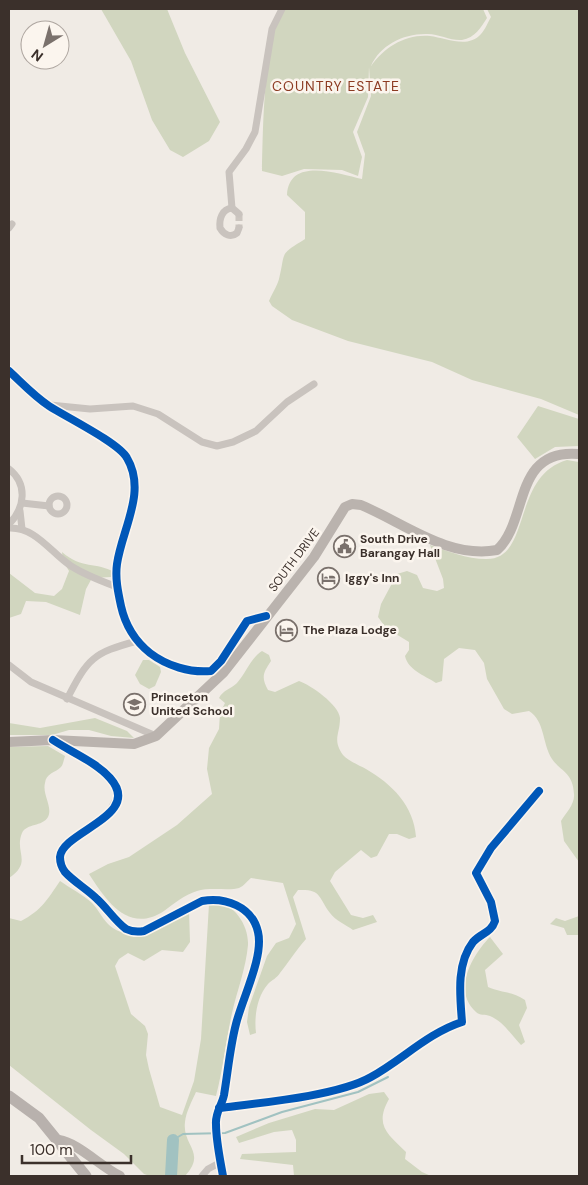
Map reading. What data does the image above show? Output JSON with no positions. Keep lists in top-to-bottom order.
{
  "streets": {
    "main road": ["SOUTH DRIVE"]
  },
  "districts": ["COUNTRY ESTATE"],
  "places": {
    "public building": ["South Drive Barangay Hall"],
    "hotel": ["Iggy's Inn", "The Plaza Lodge"],
    "school or university": ["Princeton United School"]
  },
  "scale_bar": "100 m",
  "north": "bottom left"
}
